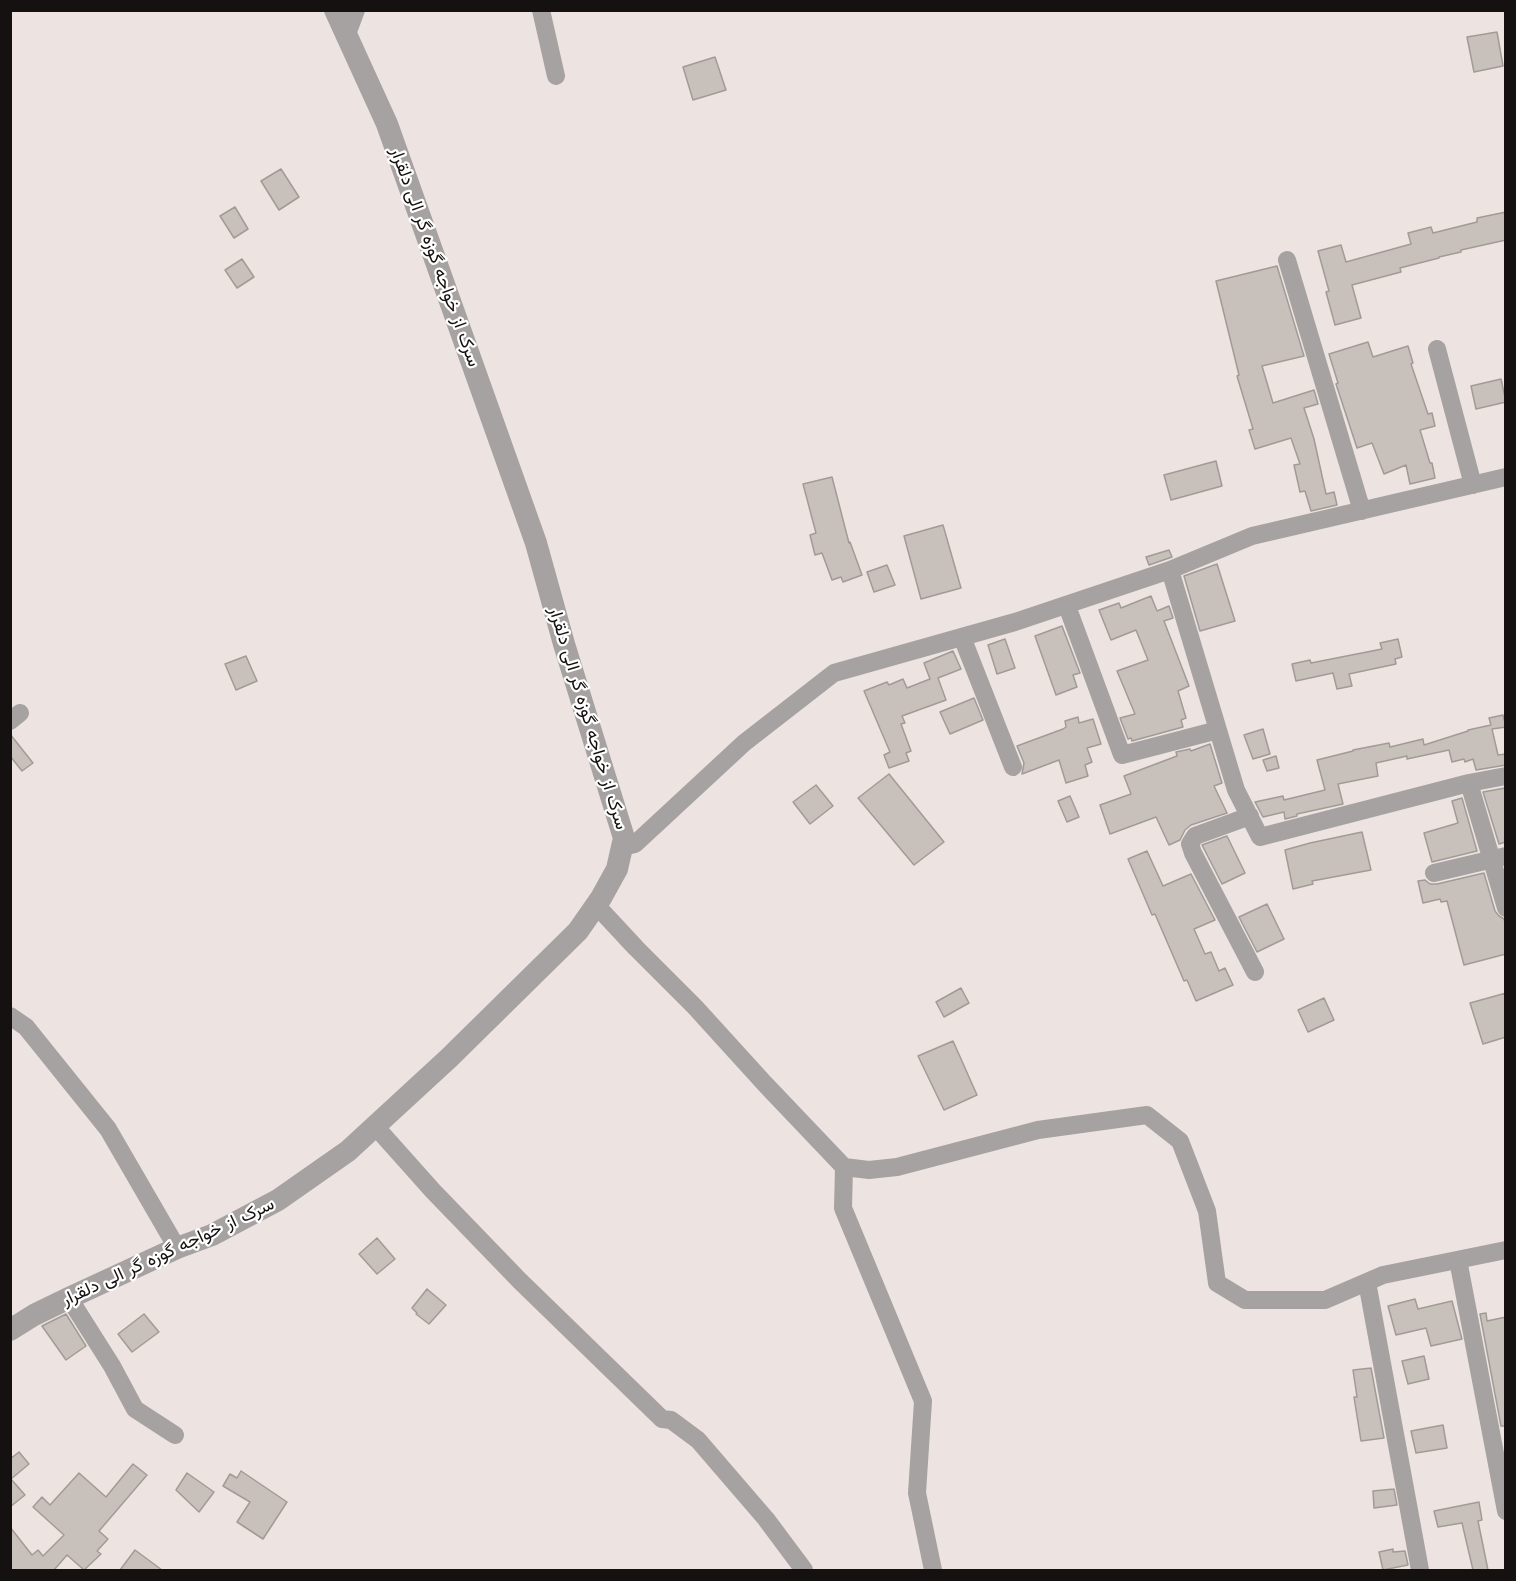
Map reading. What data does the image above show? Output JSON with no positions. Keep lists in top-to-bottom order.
{
  "streets": {
    "street": ["سرک از خواجه گوزه گر الی دلقرار"]
  }
}
